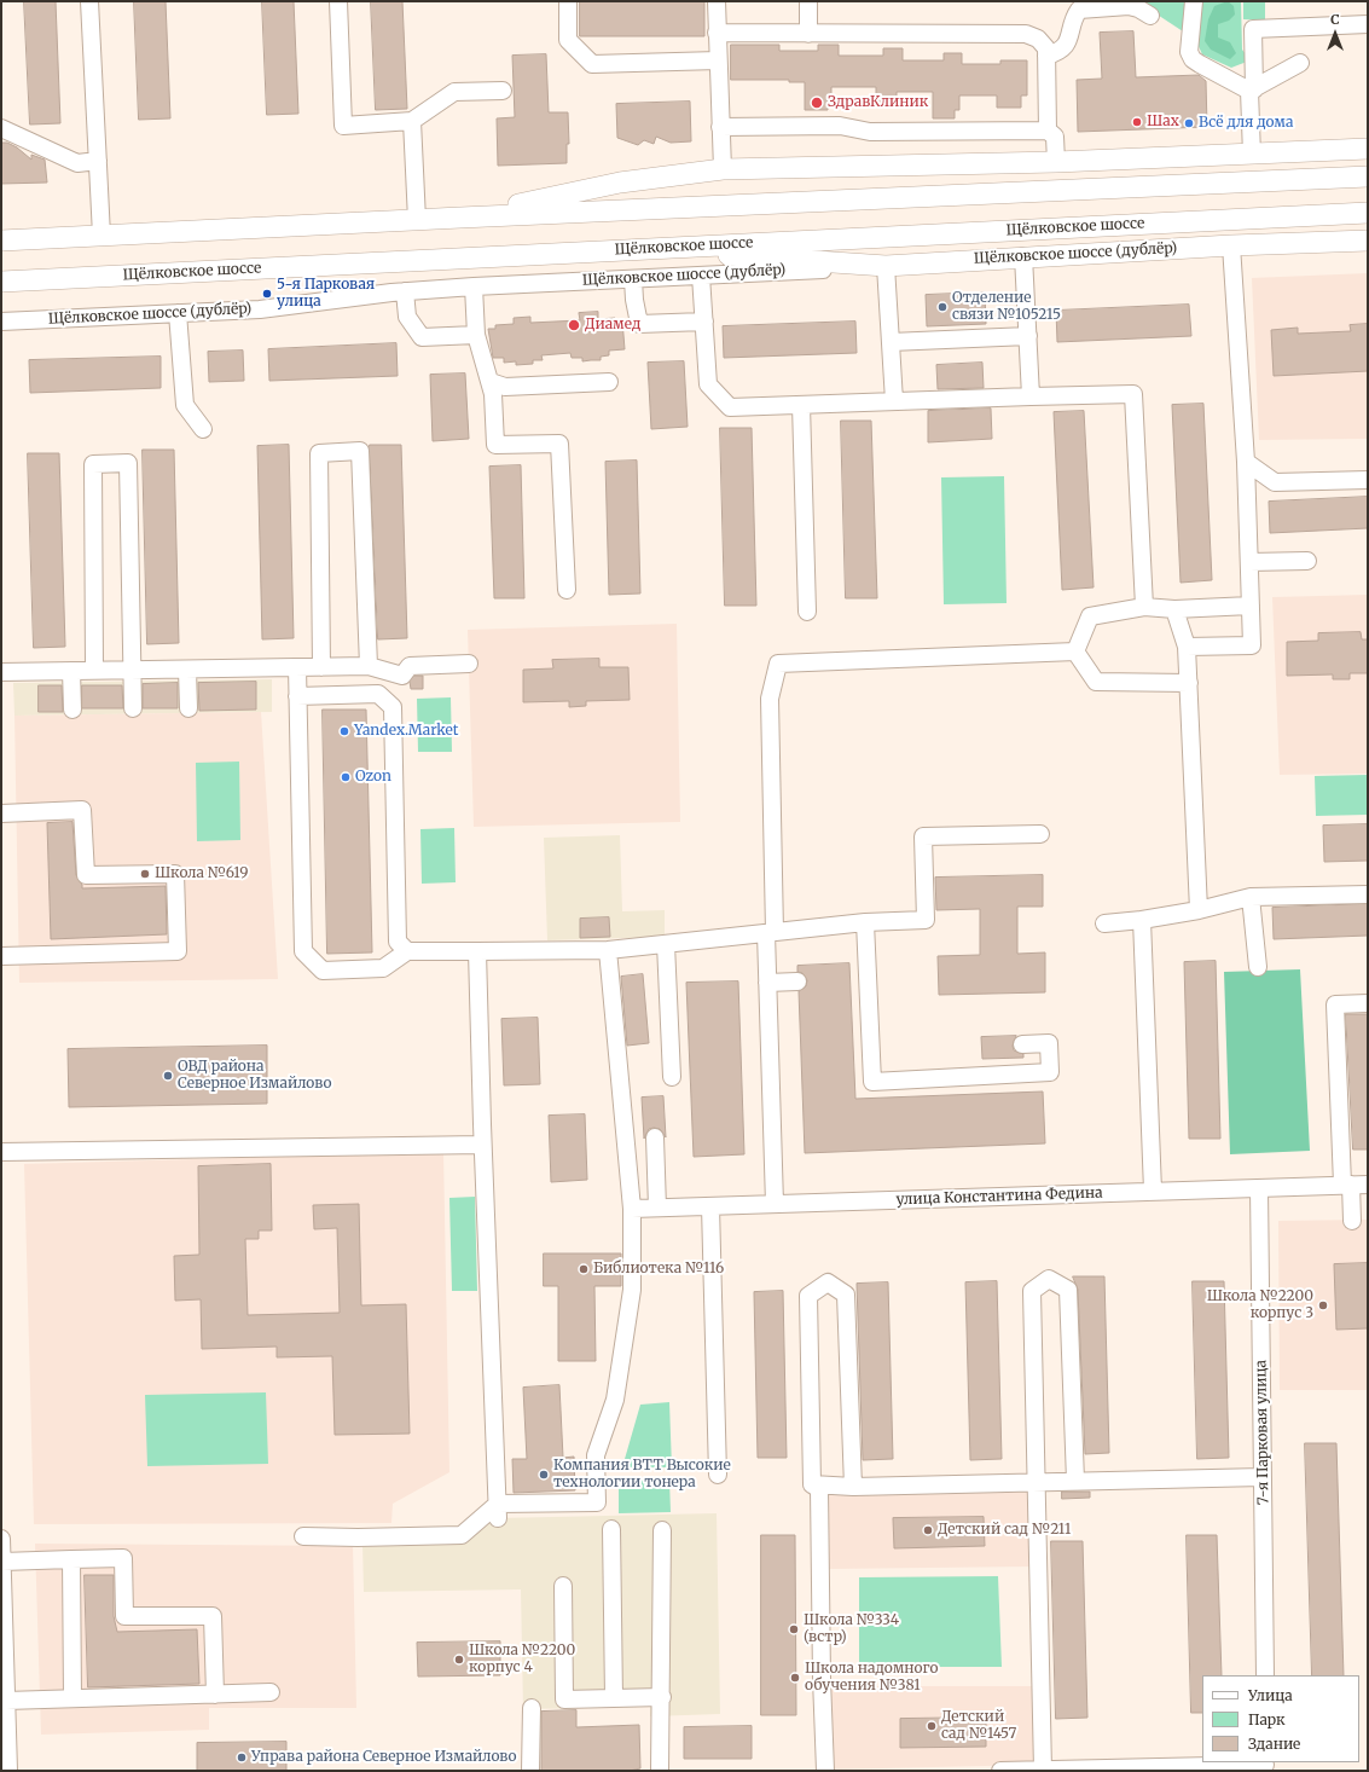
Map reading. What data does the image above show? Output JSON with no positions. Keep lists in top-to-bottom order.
{
  "streets": {
    "main road": ["Щёлковское шоссе", "Щёлковское шоссе (дублёр)"],
    "street": ["улица Константина Федина", "7-я Парковая улица"]
  },
  "crossings": [
    ["улица Константина Федина", "7-я Парковая улица"]
  ],
  "places": [
    "ЗдравКлиник",
    "Шах",
    "Всё для дома",
    "5-я Парковая улица",
    "Отделение связи №105215",
    "Диамед",
    "Yandex.Market",
    "Ozon",
    "Школа №619",
    "ОВД района Северное Измайлово",
    "Библиотека №116",
    "Школа №2200 корпус 3",
    "Компания ВТТ Высокие технологии тонера",
    "Детский сад №211",
    "Школа №334 (встр)",
    "Школа №2200 корпус 4",
    "Школа надомного обучения №381",
    "Детский сад №1457",
    "Управа района Северное Измайлово"
  ],
  "legend": ["Улица", "Парк", "Здание"],
  "north": "top"
}
